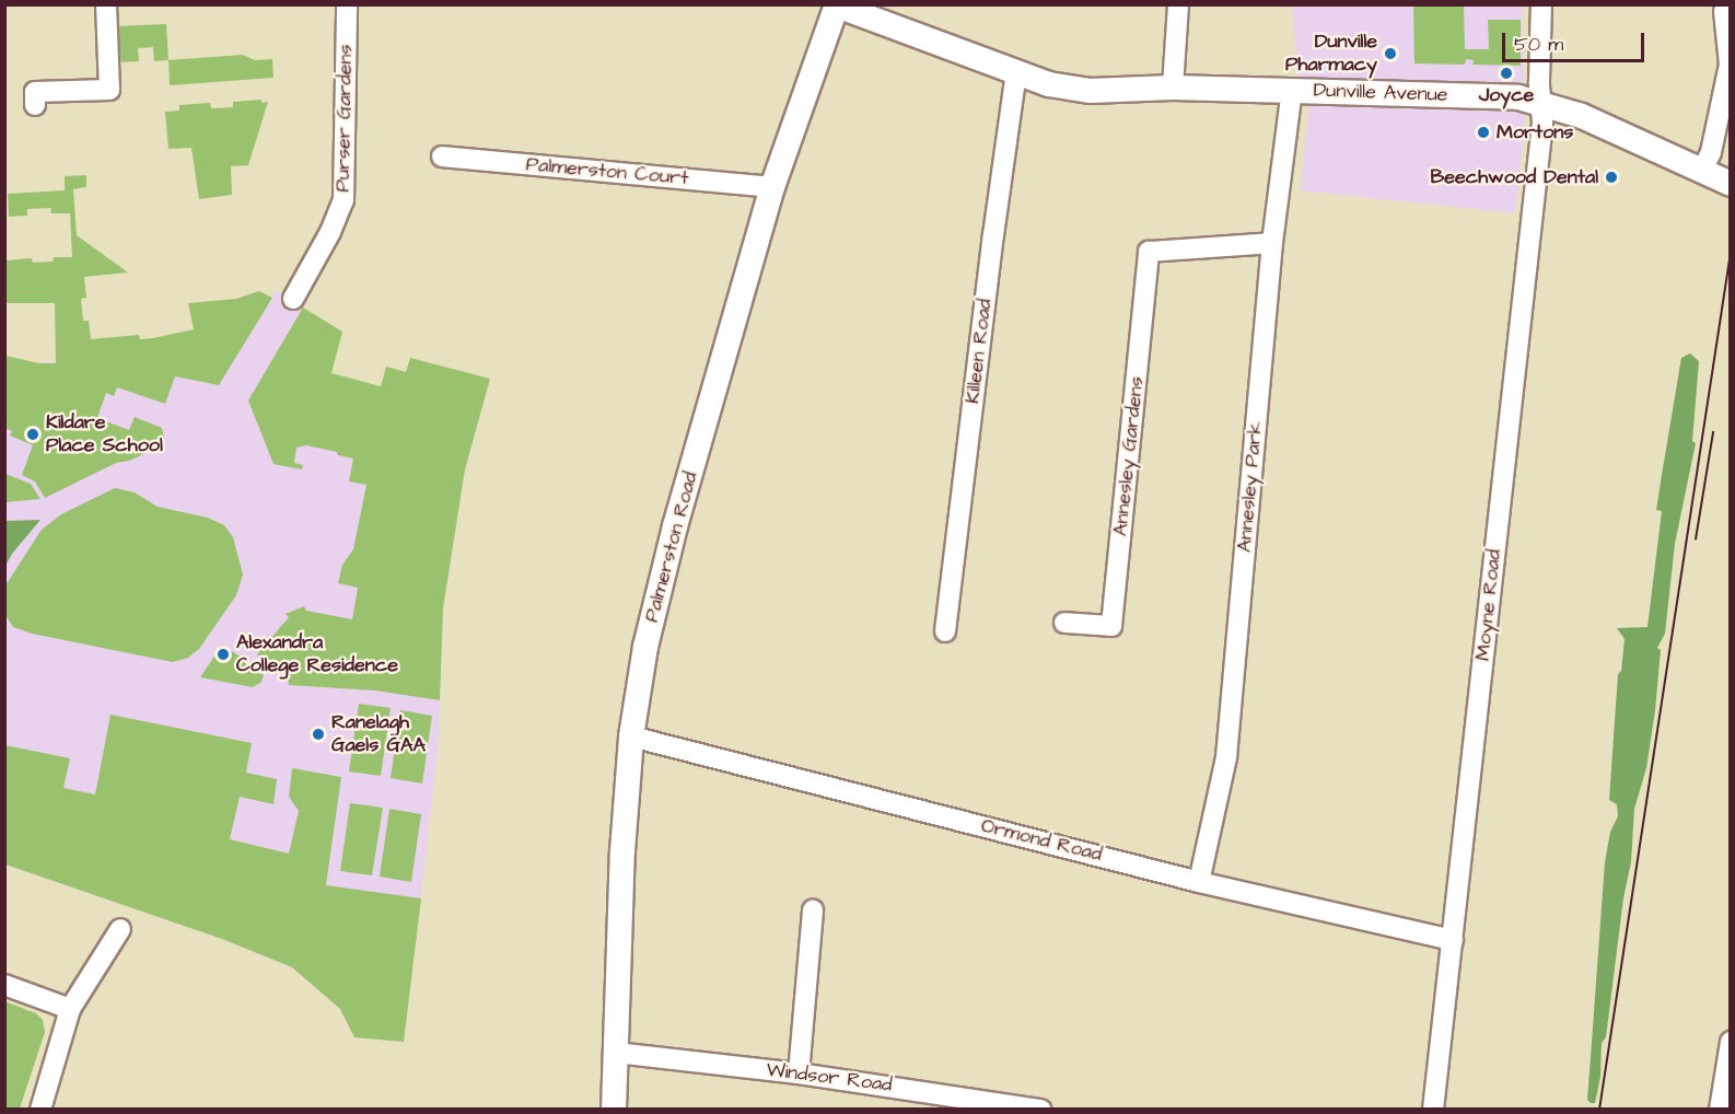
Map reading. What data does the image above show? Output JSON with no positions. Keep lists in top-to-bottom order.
{
  "streets": {
    "street": [
      "Dunville Avenue",
      "Purser Gardens",
      "Palmerston Court",
      "Killeen Road",
      "Annesley Gardens",
      "Annesley Park",
      "Palmerston Road",
      "Moyne Road",
      "Ormond Road",
      "Windsor Road"
    ]
  },
  "crossings": [
    ["Dunville Avenue", "Killeen Road"],
    ["Dunville Avenue", "Annesley Park"],
    ["Dunville Avenue", "Palmerston Road"],
    ["Dunville Avenue", "Moyne Road"],
    ["Palmerston Court", "Palmerston Road"],
    ["Annesley Gardens", "Annesley Park"],
    ["Annesley Park", "Ormond Road"],
    ["Palmerston Road", "Ormond Road"],
    ["Palmerston Road", "Windsor Road"],
    ["Moyne Road", "Ormond Road"]
  ],
  "places": [
    "Dunville Pharmacy",
    "Joyce",
    "Mortons",
    "Beechwood Dental",
    "Kildare Place School",
    "Alexandra College Residence",
    "Ranelagh Gaels GAA"
  ],
  "scale_bar": "50 m"
}
